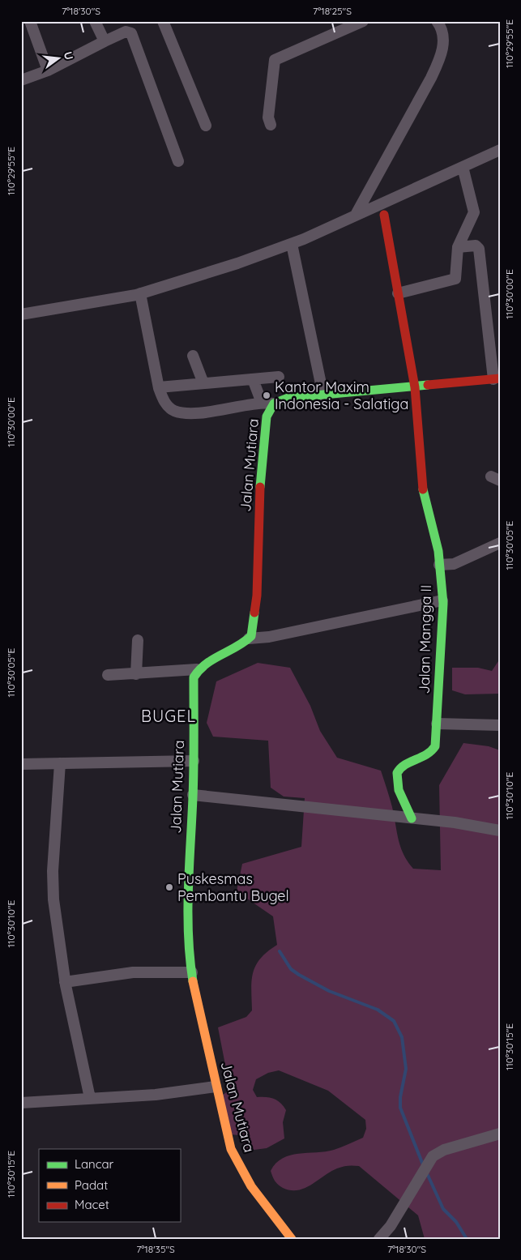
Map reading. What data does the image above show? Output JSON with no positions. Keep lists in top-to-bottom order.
{
  "streets": {
    "street": ["Jalan Mutiara", "Jalan Mangga II"]
  },
  "crossings": [
    ["Jalan Mutiara", "Jalan Mangga II"]
  ],
  "districts": ["BUGEL"],
  "places": ["Kantor Maxim Indonesia - Salatiga", "Puskesmas Pembantu Bugel"],
  "legend": ["Lancar", "Padat", "Macet"],
  "north": "right",
  "coordinates": [
    "7°18'30\"S",
    "7°18'25\"S",
    "110°29'55\"E",
    "110°30'00\"E",
    "110°30'05\"E",
    "110°30'10\"E",
    "110°30'15\"E",
    "7°18'35\"S"
  ]
}
